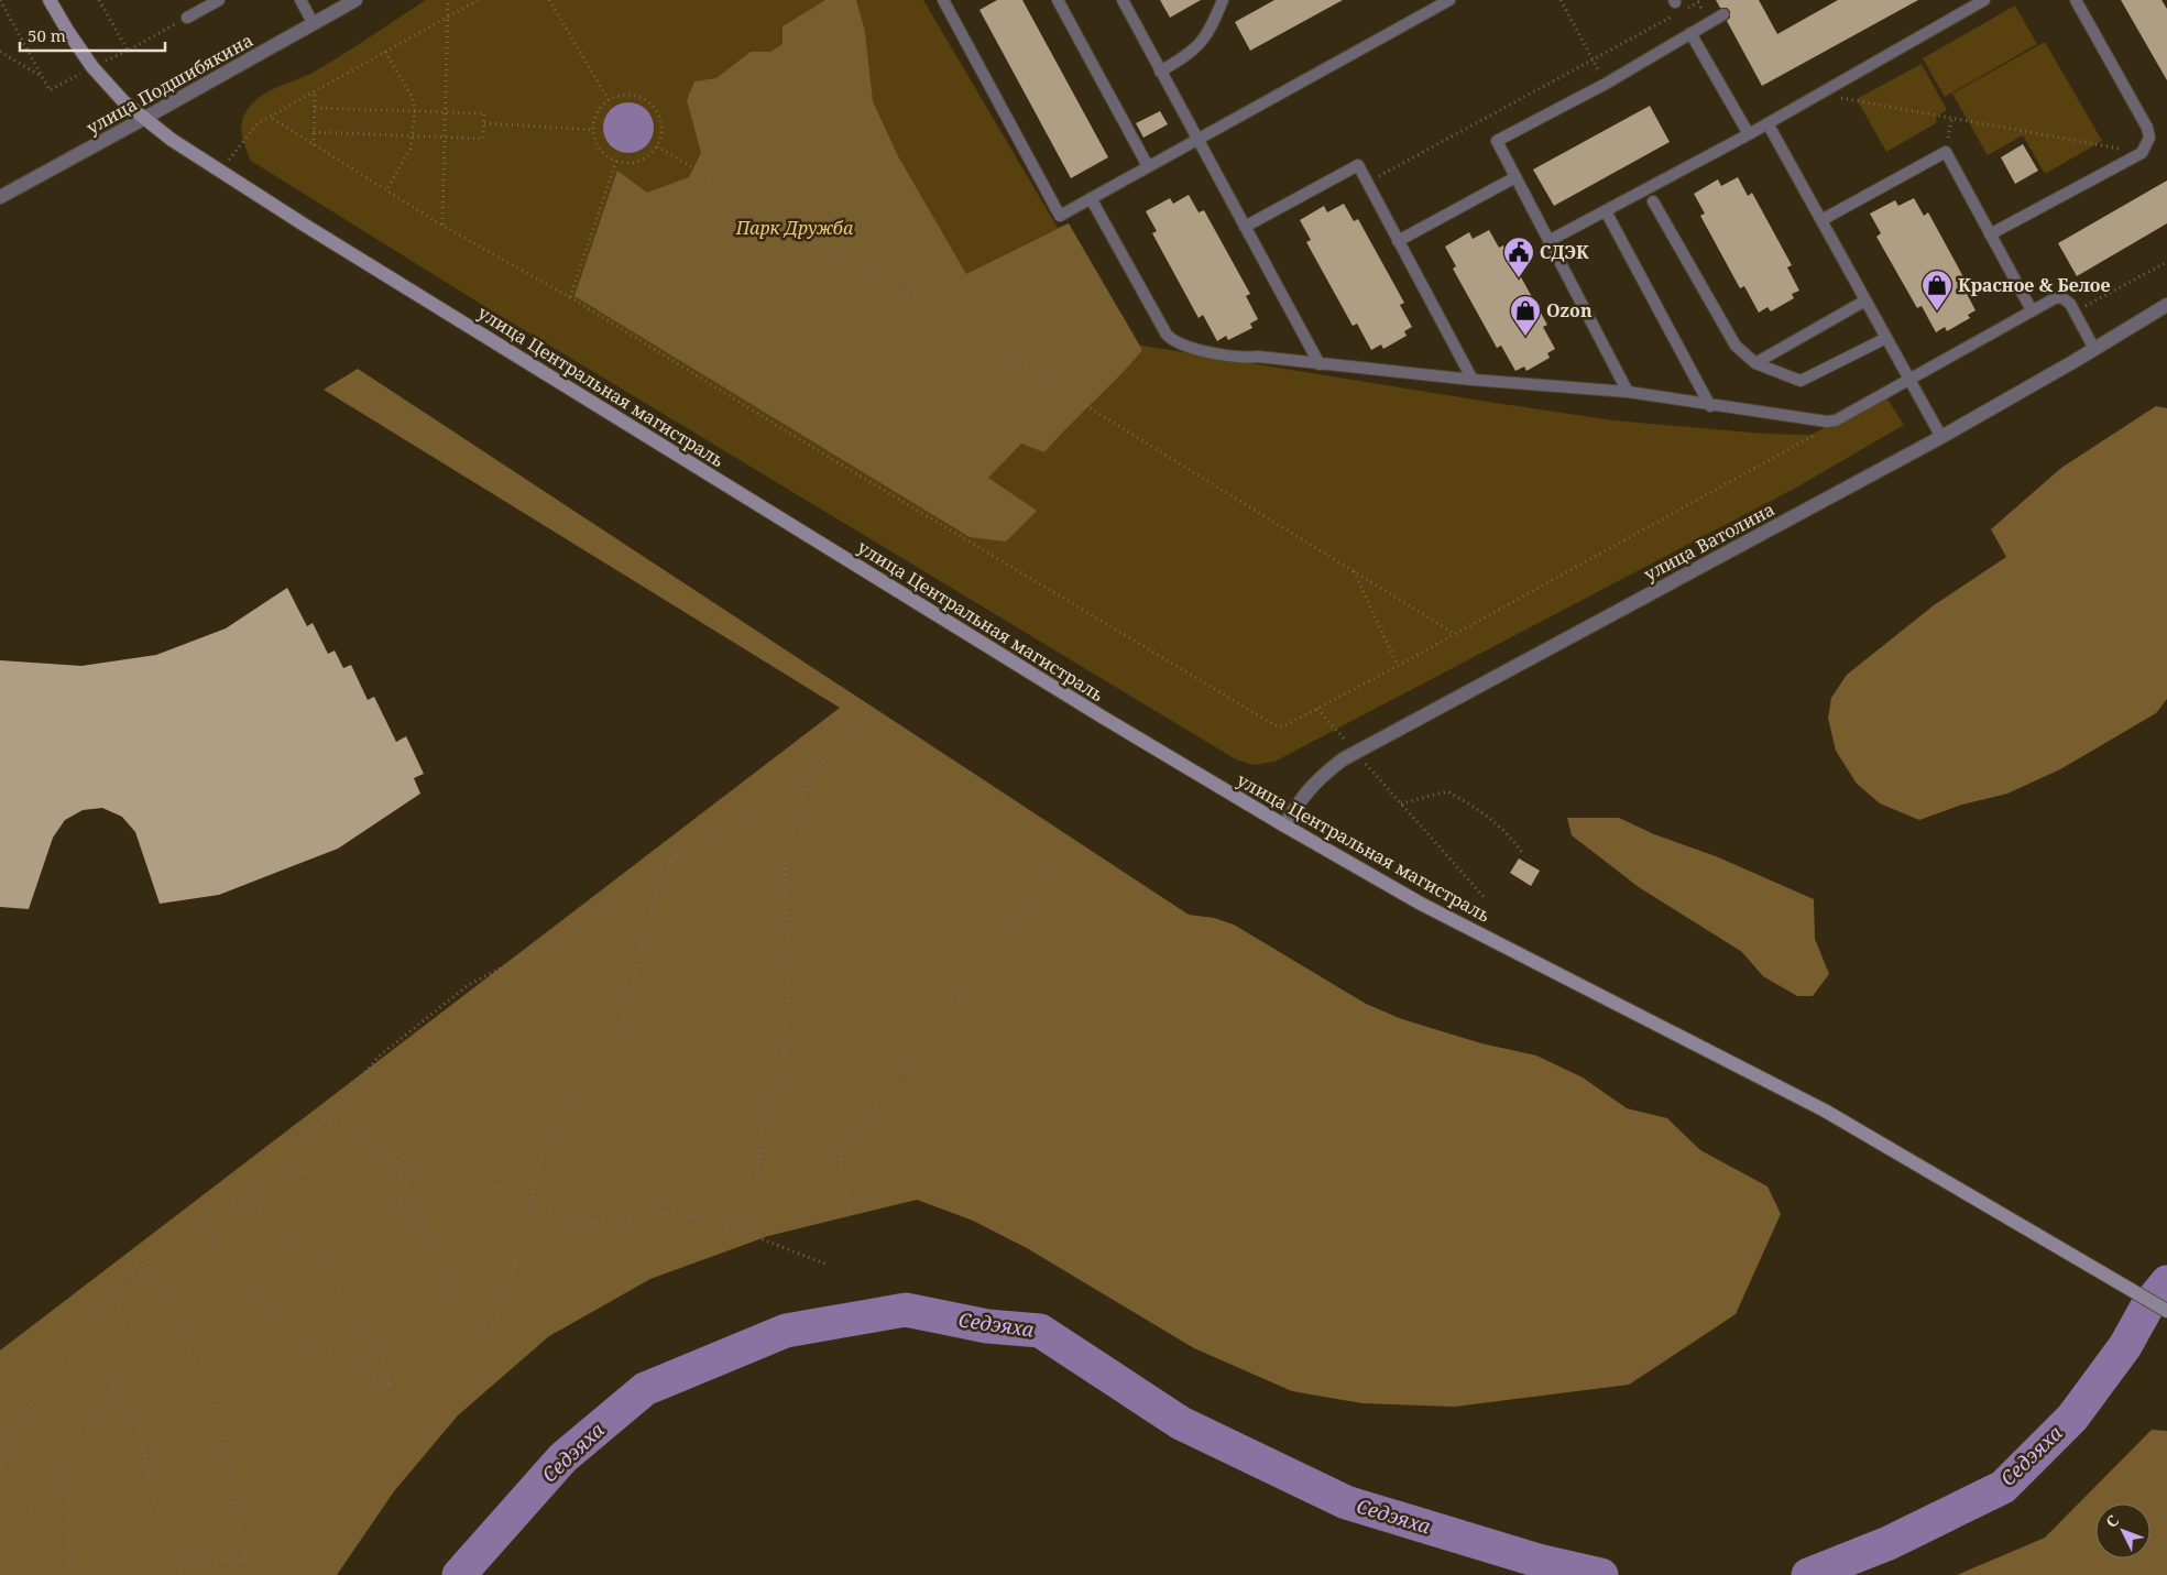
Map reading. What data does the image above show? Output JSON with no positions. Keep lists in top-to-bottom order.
{
  "streets": {
    "main road": ["улица Центральная магистраль"],
    "street": ["улица Подшибякина", "улица Ватолина"]
  },
  "crossings": [
    ["улица Подшибякина", "улица Центральная магистраль"],
    ["улица Центральная магистраль", "улица Ватолина"]
  ],
  "water": ["Седэяха"],
  "parks": ["Парк Дружба"],
  "places": {
    "public building": ["СДЭК"],
    "shop": ["Красное & Белое", "Ozon"]
  },
  "scale_bar": "50 m",
  "north": "top left"
}
